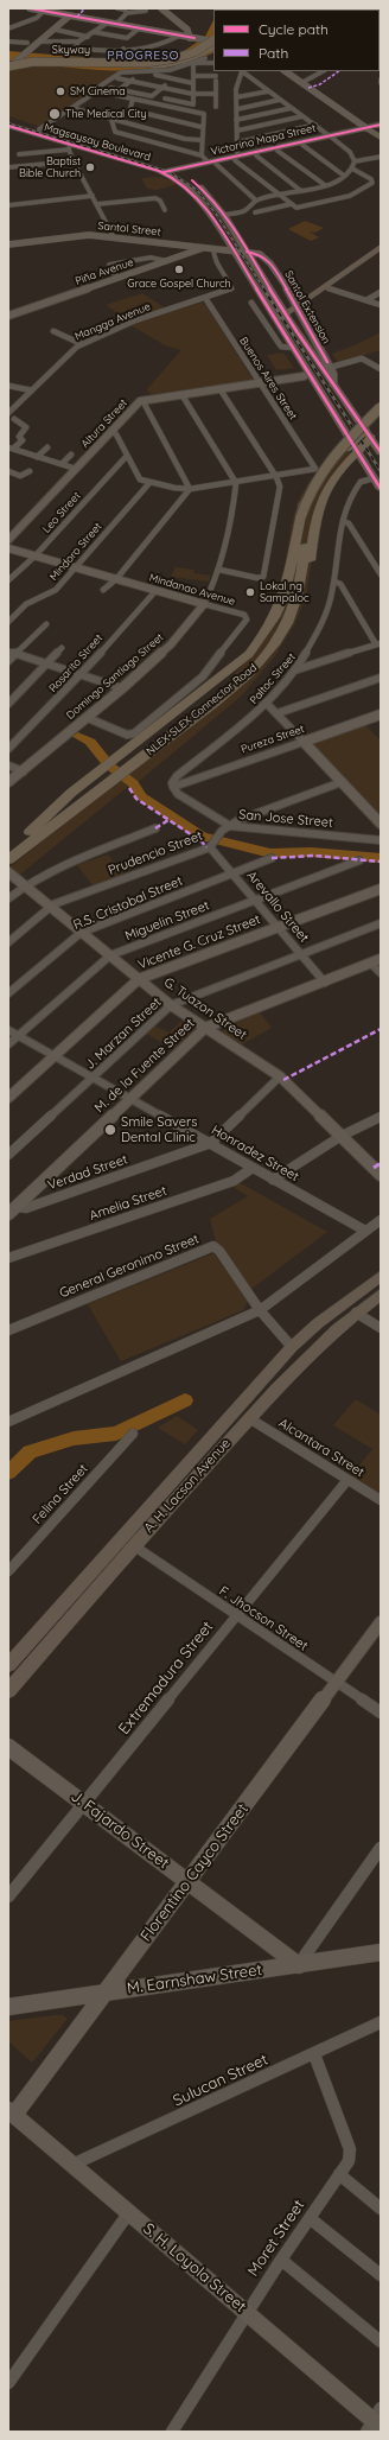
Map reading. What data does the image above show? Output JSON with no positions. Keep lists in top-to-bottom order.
{
  "streets": {
    "highway": ["Skyway", "NLEX-SLEX Connector Road"],
    "main road": ["Victorino Mapa Street", "Magsaysay Boulevard", "A. H. Lacson Avenue"],
    "street": [
      "Santol Street",
      "Piña Avenue",
      "Santol Extension",
      "Mangga Avenue",
      "Buenos Aires Street",
      "Altura Street",
      "Leo Street",
      "Mindoro Street",
      "Mindanao Avenue",
      "Rosarito Street",
      "Domingo Santiago Street",
      "Paltoc Street",
      "Pureza Street",
      "San Jose Street",
      "Prudencio Street",
      "R.S. Cristobal Street",
      "Arevallo Street",
      "Miguelin Street",
      "Vicente G. Cruz Street",
      "G. Tuazon Street",
      "J. Marzan Street",
      "M. de la Fuente Street",
      "Honradez Street",
      "Verdad Street",
      "Amelia Street",
      "General Geronimo Street",
      "Alcantara Street",
      "Felina Street",
      "F. Jhocson Street",
      "Extremadura Street",
      "J. Fajardo Street",
      "Florentino Cayco Street",
      "M. Earnshaw Street",
      "Sulucan Street",
      "Moret Street",
      "S. H. Loyola Street"
    ]
  },
  "crossings": [
    ["Victorino Mapa Street", "Magsaysay Boulevard"],
    ["Magsaysay Boulevard", "Santol Street"],
    ["Magsaysay Boulevard", "Santol Extension"],
    ["Magsaysay Boulevard", "Altura Street"],
    ["Magsaysay Boulevard", "Paltoc Street"],
    ["Santol Street", "Piña Avenue"],
    ["Santol Street", "Santol Extension"],
    ["Santol Street", "Mangga Avenue"],
    ["Piña Avenue", "Mangga Avenue"],
    ["Mangga Avenue", "Buenos Aires Street"],
    ["Buenos Aires Street", "Altura Street"],
    ["Leo Street", "Mindanao Avenue"],
    ["Mindoro Street", "Mindanao Avenue"],
    ["Mindanao Avenue", "Rosarito Street"],
    ["Mindanao Avenue", "Domingo Santiago Street"],
    ["Paltoc Street", "Pureza Street"],
    ["Paltoc Street", "San Jose Street"],
    ["Pureza Street", "San Jose Street"],
    ["San Jose Street", "Prudencio Street"],
    ["Prudencio Street", "Arevallo Street"],
    ["Prudencio Street", "G. Tuazon Street"],
    ["R.S. Cristobal Street", "Arevallo Street"],
    ["R.S. Cristobal Street", "G. Tuazon Street"],
    ["Arevallo Street", "Miguelin Street"],
    ["Arevallo Street", "Vicente G. Cruz Street"],
    ["Arevallo Street", "J. Marzan Street"],
    ["Arevallo Street", "M. de la Fuente Street"],
    ["Miguelin Street", "G. Tuazon Street"],
    ["Miguelin Street", "Honradez Street"],
    ["Vicente G. Cruz Street", "G. Tuazon Street"],
    ["Vicente G. Cruz Street", "Honradez Street"],
    ["G. Tuazon Street", "J. Marzan Street"],
    ["G. Tuazon Street", "M. de la Fuente Street"],
    ["G. Tuazon Street", "Verdad Street"],
    ["J. Marzan Street", "Honradez Street"],
    ["M. de la Fuente Street", "Honradez Street"],
    ["M. de la Fuente Street", "Verdad Street"],
    ["Honradez Street", "Verdad Street"],
    ["Honradez Street", "Amelia Street"],
    ["General Geronimo Street", "A. H. Lacson Avenue"],
    ["Alcantara Street", "A. H. Lacson Avenue"],
    ["Alcantara Street", "Extremadura Street"],
    ["A. H. Lacson Avenue", "F. Jhocson Street"],
    ["F. Jhocson Street", "Extremadura Street"],
    ["F. Jhocson Street", "Florentino Cayco Street"],
    ["Extremadura Street", "J. Fajardo Street"],
    ["J. Fajardo Street", "Florentino Cayco Street"],
    ["J. Fajardo Street", "M. Earnshaw Street"],
    ["Florentino Cayco Street", "M. Earnshaw Street"],
    ["Florentino Cayco Street", "S. H. Loyola Street"],
    ["Sulucan Street", "Moret Street"],
    ["Sulucan Street", "S. H. Loyola Street"],
    ["Moret Street", "S. H. Loyola Street"]
  ],
  "districts": ["PROGRESO"],
  "places": [
    "SM Cinema",
    "The Medical City",
    "Baptist Bible Church",
    "Grace Gospel Church",
    "Lokal ng Sampaloc",
    "Smile Savers Dental Clinic"
  ],
  "legend": ["Cycle path", "Path"]
}
